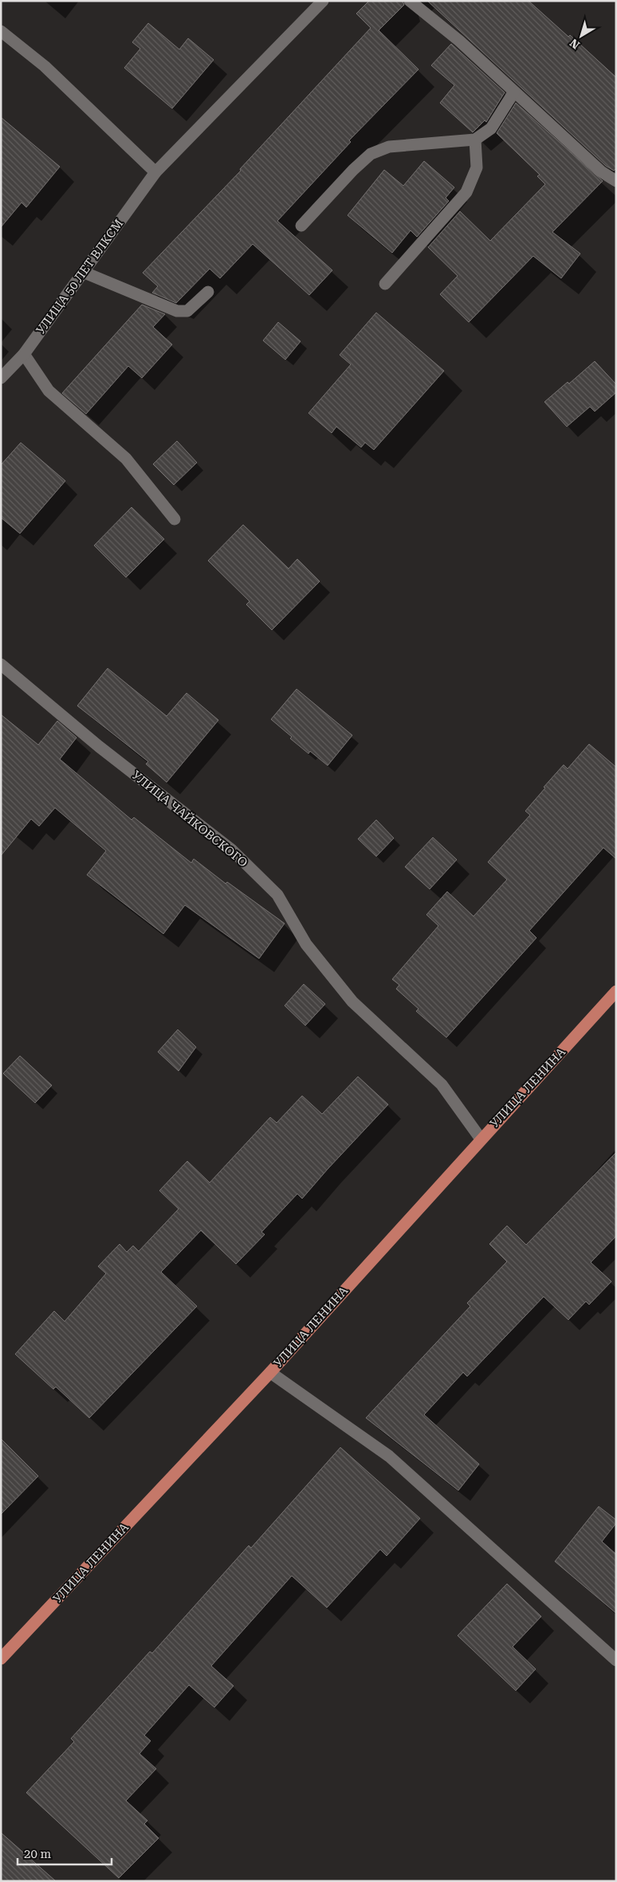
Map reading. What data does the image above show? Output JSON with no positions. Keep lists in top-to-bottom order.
{
  "streets": {
    "main road": ["УЛИЦА ЛЕНИНА"],
    "street": ["УЛИЦА 50 ЛЕТ ВЛКСМ", "УЛИЦА ЧАЙКОВСКОГО"]
  },
  "crossings": [
    ["УЛИЦА ЧАЙКОВСКОГО", "УЛИЦА ЛЕНИНА"]
  ],
  "scale_bar": "20 m",
  "north": "bottom left"
}
